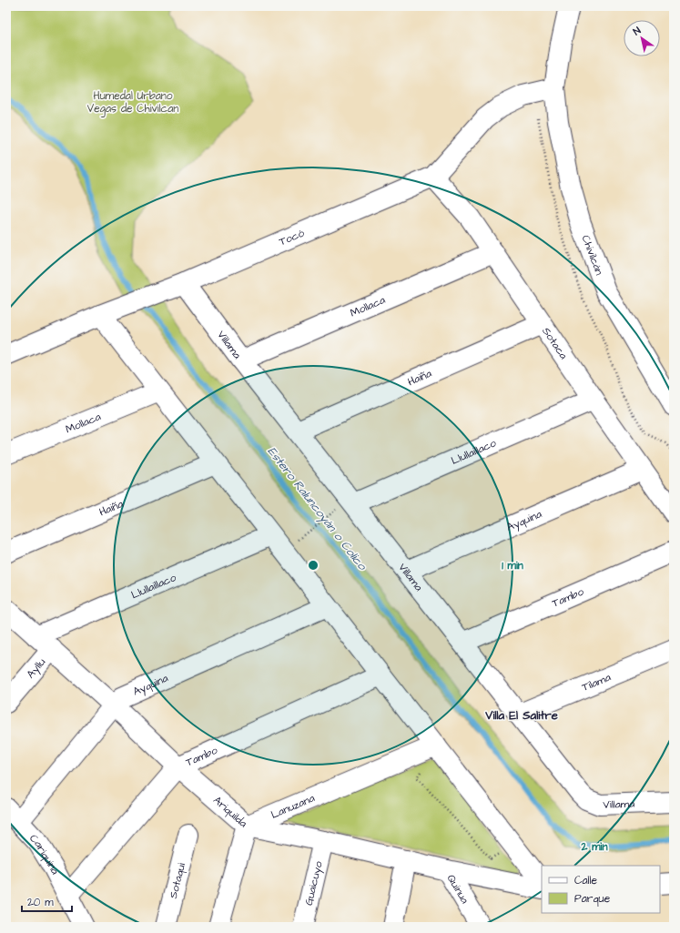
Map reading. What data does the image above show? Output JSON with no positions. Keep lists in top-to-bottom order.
{
  "streets": {
    "street": [
      "Tocó",
      "Chivilcán",
      "Mollaca",
      "Villama",
      "Sotaca",
      "Haiña",
      "Llullaillaco",
      "Ayquina",
      "Tambo",
      "Ayllu",
      "Tilama",
      "Lanuzana",
      "Ariquilda",
      "Cariquina",
      "Sotaqui",
      "Guaicuyo",
      "Quinua"
    ]
  },
  "crossings": [
    ["Tocó", "Chivilcán"],
    ["Tocó", "Villama"],
    ["Tocó", "Sotaca"],
    ["Mollaca", "Villama"],
    ["Mollaca", "Sotaca"],
    ["Villama", "Haiña"],
    ["Villama", "Llullaillaco"],
    ["Villama", "Ayquina"],
    ["Villama", "Tambo"],
    ["Villama", "Tilama"],
    ["Sotaca", "Haiña"],
    ["Sotaca", "Llullaillaco"],
    ["Sotaca", "Ayquina"],
    ["Llullaillaco", "Ariquilda"],
    ["Ayquina", "Ariquilda"],
    ["Ayquina", "Cariquina"],
    ["Tambo", "Ariquilda"],
    ["Tambo", "Cariquina"],
    ["Ayllu", "Ariquilda"],
    ["Lanuzana", "Ariquilda"],
    ["Ariquilda", "Guaicuyo"],
    ["Ariquilda", "Quinua"]
  ],
  "districts": ["Villa El Salitre"],
  "water": ["Estero Raluncoyán o Colico"],
  "parks": ["Humedal Urbano Vegas de Chivilcan"],
  "legend": ["Calle", "Parque"],
  "scale_bar": "20 m",
  "north": "top left",
  "rings": ["1 min", "2 min"]
}
